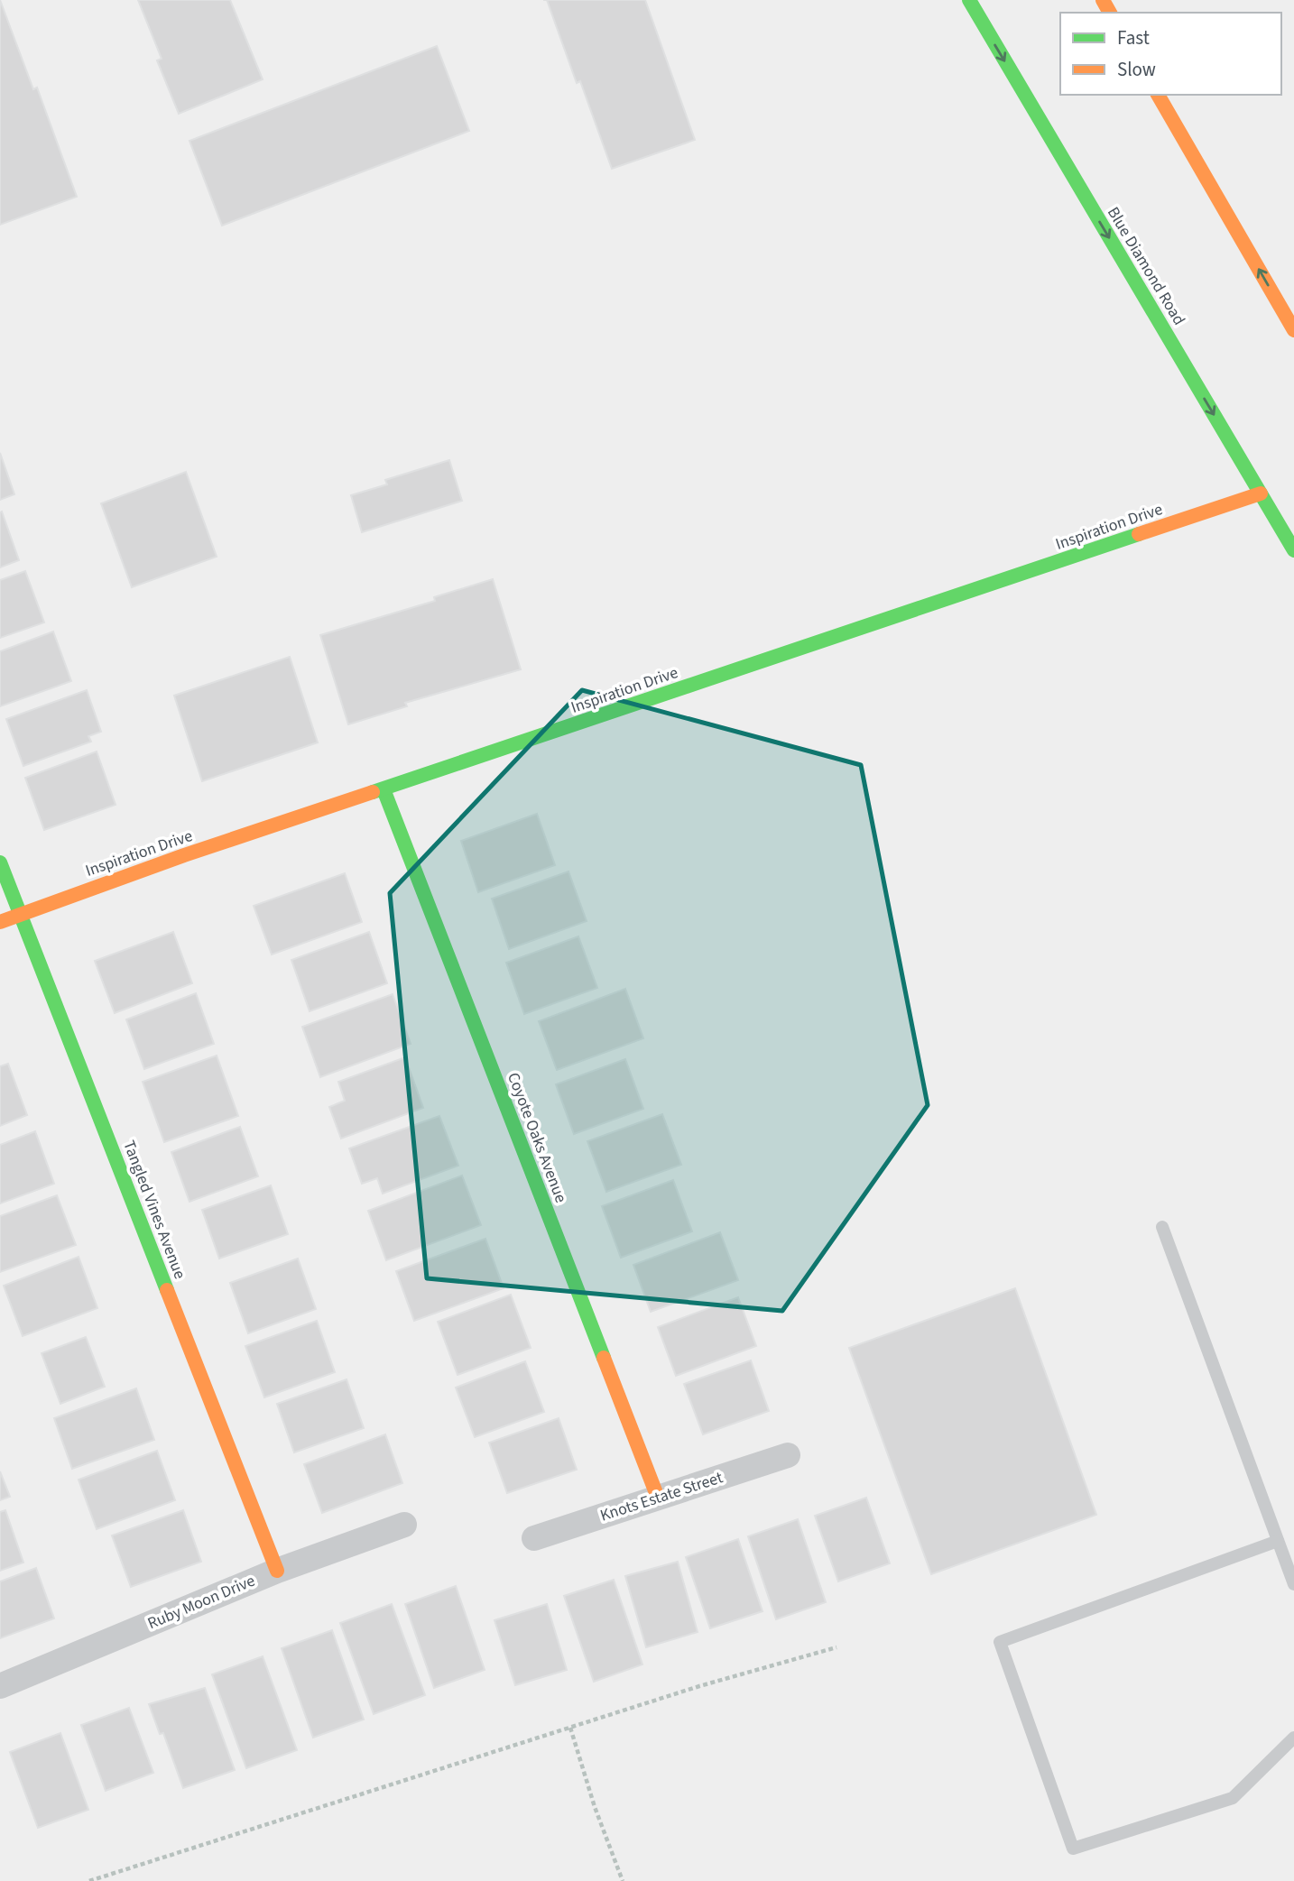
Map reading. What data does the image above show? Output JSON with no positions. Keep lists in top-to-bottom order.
{
  "streets": {
    "main road": [
      "Blue Diamond Road",
      "Inspiration Drive",
      "Coyote Oaks Avenue",
      "Tangled Vines Avenue"
    ],
    "street": ["Knots Estate Street", "Ruby Moon Drive"]
  },
  "crossings": [
    ["Blue Diamond Road", "Inspiration Drive"],
    ["Inspiration Drive", "Coyote Oaks Avenue"],
    ["Inspiration Drive", "Tangled Vines Avenue"],
    ["Coyote Oaks Avenue", "Knots Estate Street"],
    ["Tangled Vines Avenue", "Ruby Moon Drive"]
  ],
  "legend": ["Fast", "Slow"]
}
